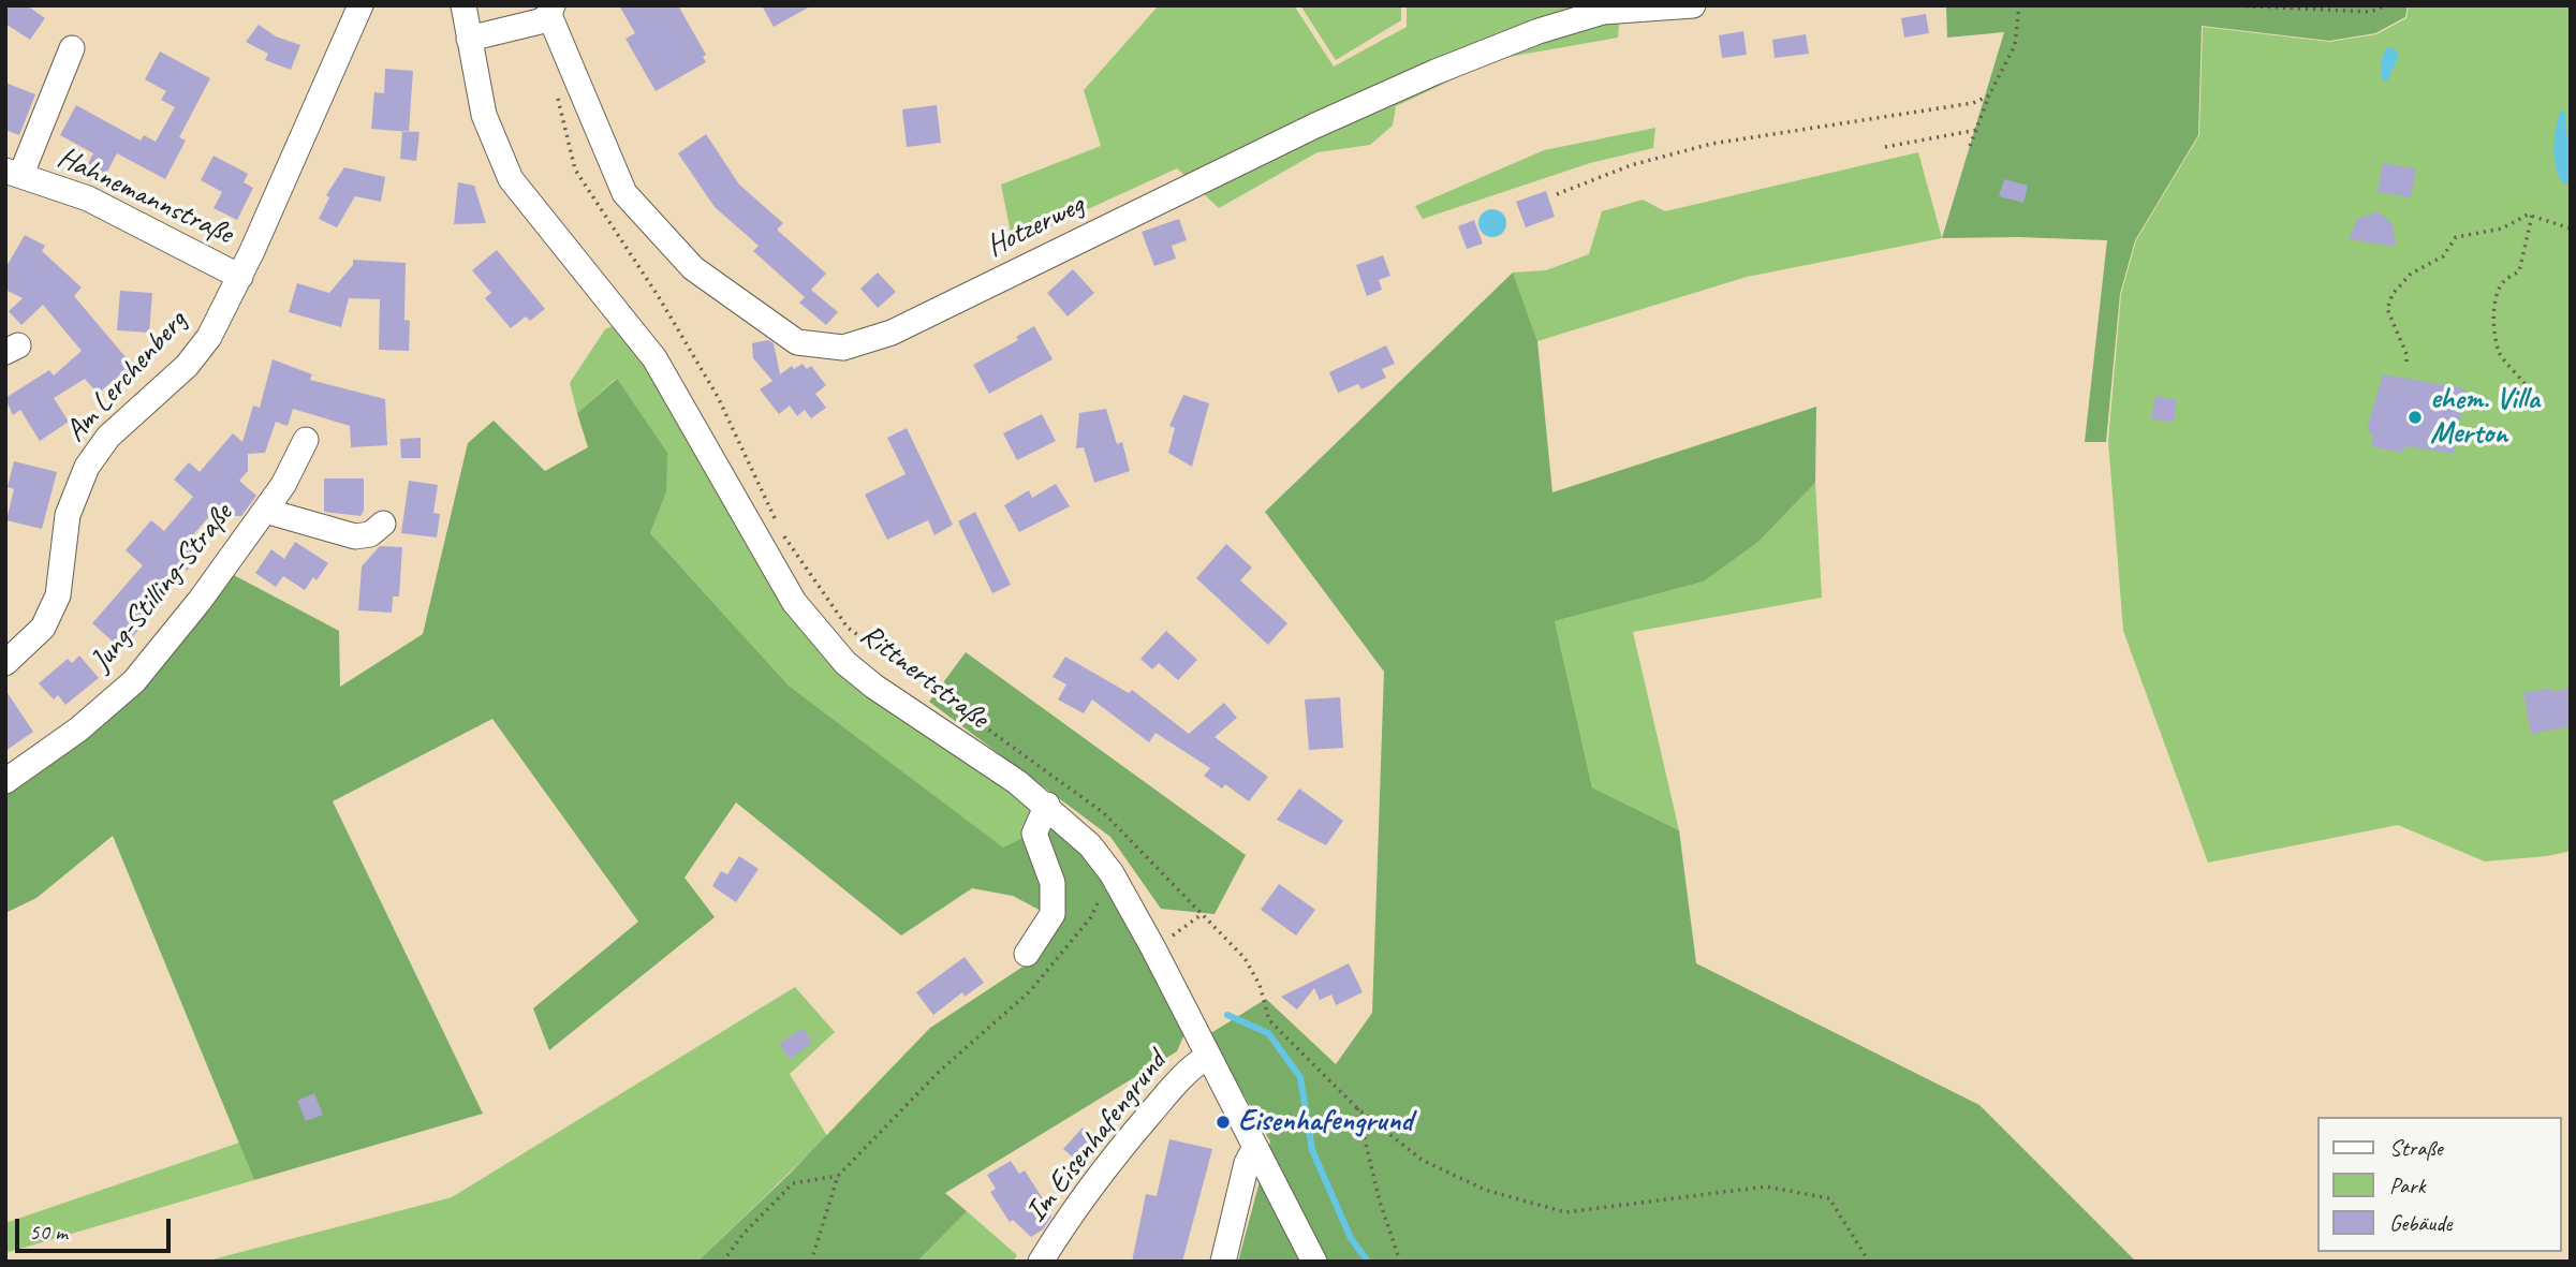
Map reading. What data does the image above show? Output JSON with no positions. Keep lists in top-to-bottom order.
{
  "streets": {
    "street": [
      "Hahnemannstraße",
      "Hotzerweg",
      "Am Lerchenberg",
      "Jung-Stilling-Straße",
      "Rittnertstraße",
      "Im Eisenhafengrund"
    ]
  },
  "crossings": [
    ["Hahnemannstraße", "Am Lerchenberg"],
    ["Rittnertstraße", "Im Eisenhafengrund"]
  ],
  "places": ["ehem. Villa Merton", "Eisenhafengrund"],
  "legend": ["Straße", "Park", "Gebäude"],
  "scale_bar": "50 m"
}
